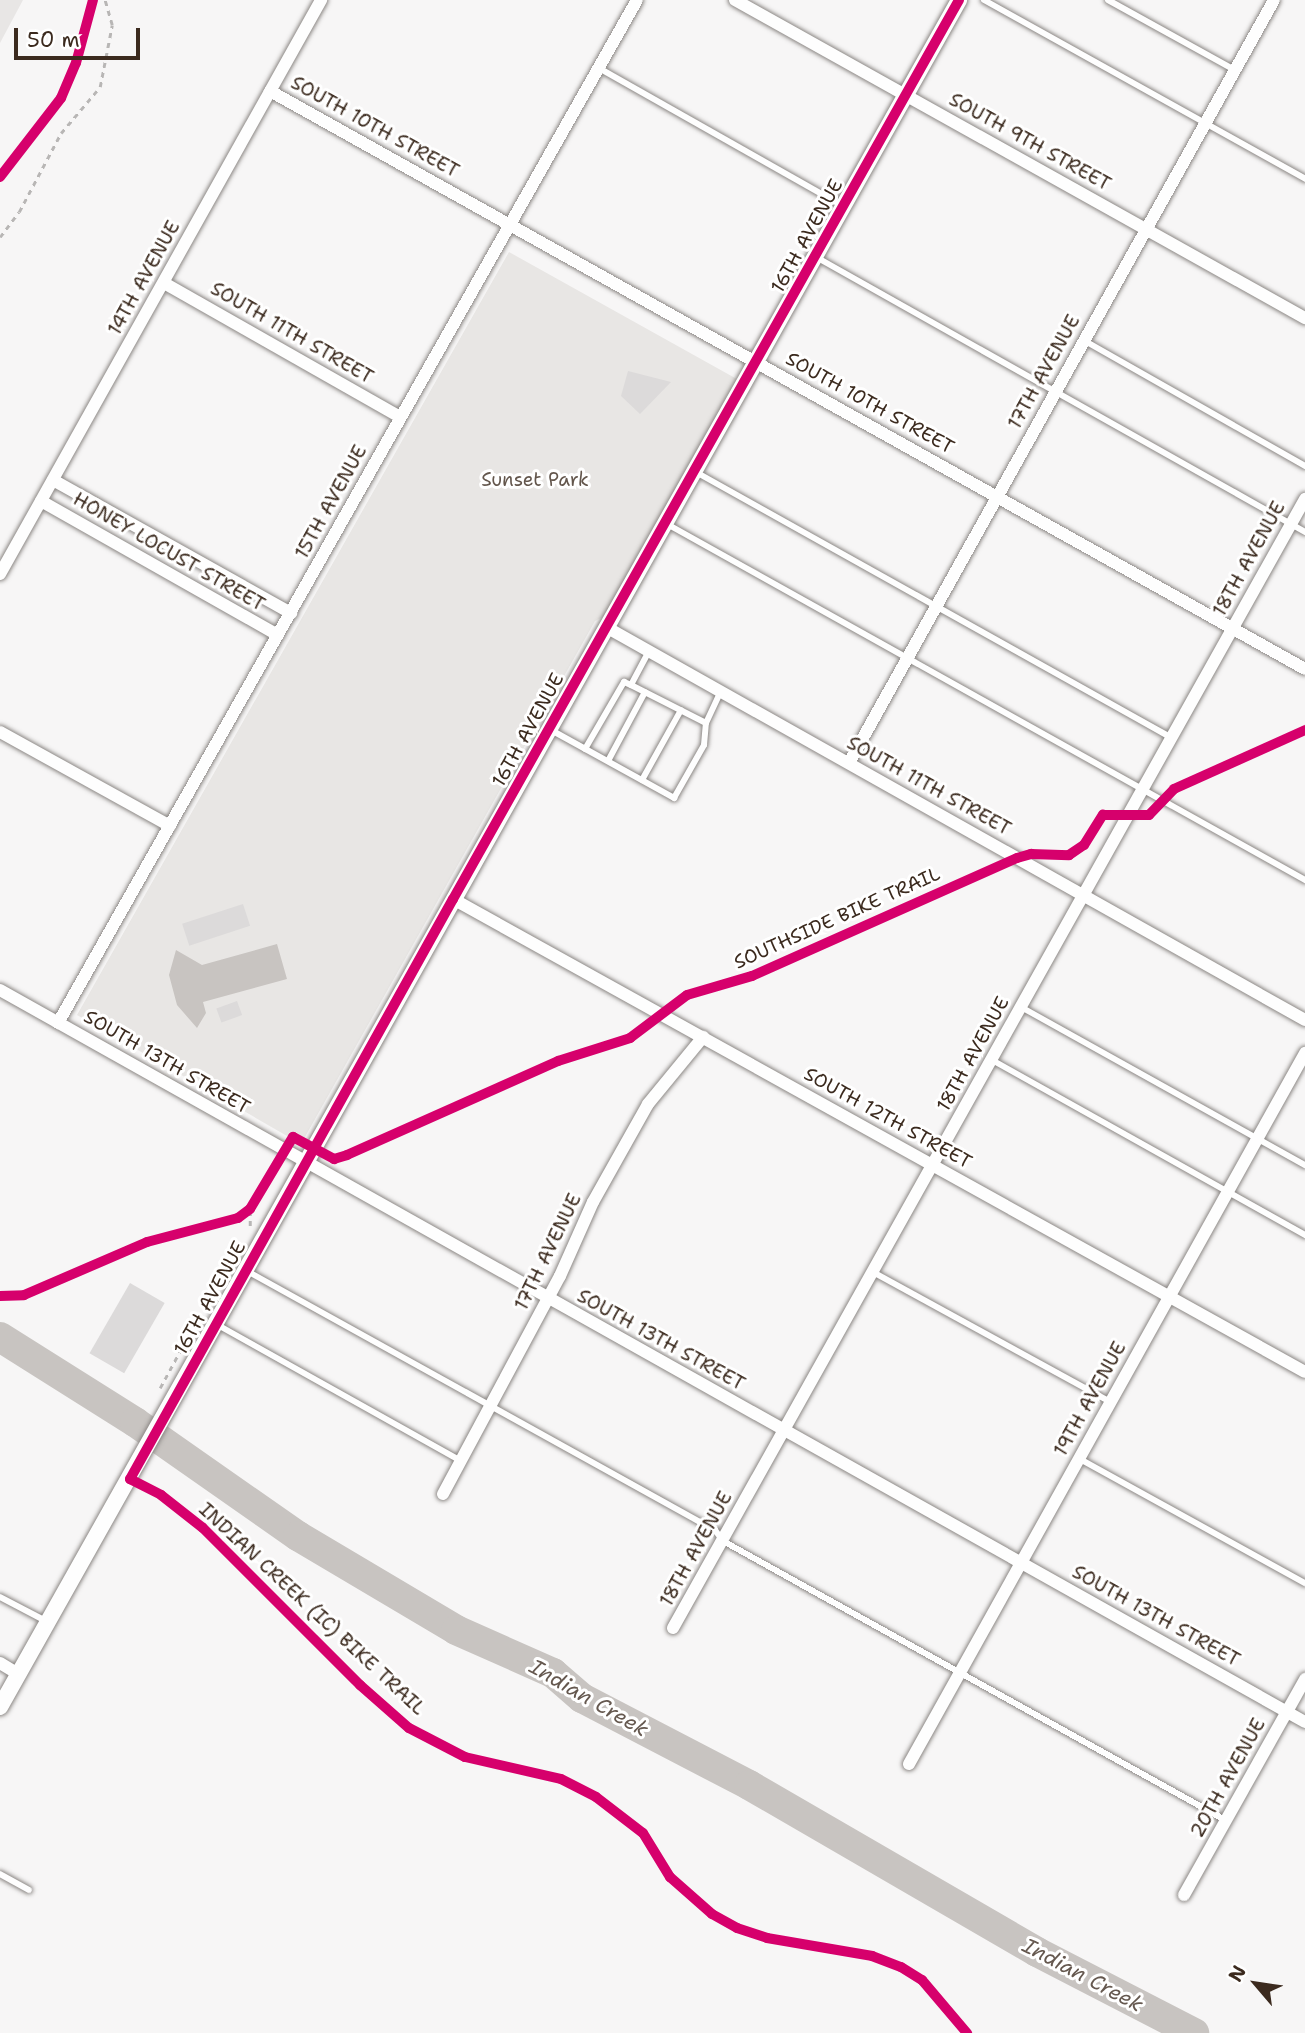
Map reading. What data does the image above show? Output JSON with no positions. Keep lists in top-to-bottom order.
{
  "streets": {
    "street": [
      "SOUTH 10TH STREET",
      "SOUTH 9TH STREET",
      "16TH AVENUE",
      "14TH AVENUE",
      "SOUTH 11TH STREET",
      "17TH AVENUE",
      "15TH AVENUE",
      "HONEY LOCUST STREET",
      "18TH AVENUE",
      "SOUTH 13TH STREET",
      "SOUTH 12TH STREET",
      "19TH AVENUE",
      "20TH AVENUE"
    ],
    "cycle path": ["SOUTHSIDE BIKE TRAIL", "INDIAN CREEK (IC) BIKE TRAIL"]
  },
  "crossings": [
    ["SOUTH 10TH STREET", "16TH AVENUE"],
    ["SOUTH 10TH STREET", "14TH AVENUE"],
    ["SOUTH 10TH STREET", "17TH AVENUE"],
    ["SOUTH 10TH STREET", "15TH AVENUE"],
    ["SOUTH 10TH STREET", "18TH AVENUE"],
    ["SOUTH 9TH STREET", "16TH AVENUE"],
    ["SOUTH 9TH STREET", "17TH AVENUE"],
    ["16TH AVENUE", "SOUTH 11TH STREET"],
    ["16TH AVENUE", "SOUTH 13TH STREET"],
    ["16TH AVENUE", "SOUTH 12TH STREET"],
    ["14TH AVENUE", "SOUTH 11TH STREET"],
    ["14TH AVENUE", "HONEY LOCUST STREET"],
    ["SOUTH 11TH STREET", "17TH AVENUE"],
    ["SOUTH 11TH STREET", "15TH AVENUE"],
    ["SOUTH 11TH STREET", "18TH AVENUE"],
    ["17TH AVENUE", "SOUTH 13TH STREET"],
    ["17TH AVENUE", "SOUTH 12TH STREET"],
    ["15TH AVENUE", "HONEY LOCUST STREET"],
    ["15TH AVENUE", "SOUTH 13TH STREET"],
    ["18TH AVENUE", "SOUTH 13TH STREET"],
    ["18TH AVENUE", "SOUTH 12TH STREET"],
    ["SOUTH 13TH STREET", "19TH AVENUE"],
    ["SOUTH 13TH STREET", "20TH AVENUE"],
    ["SOUTH 12TH STREET", "19TH AVENUE"]
  ],
  "water": ["Indian Creek"],
  "parks": ["Sunset Park"],
  "scale_bar": "50 m",
  "north": "top left"
}
